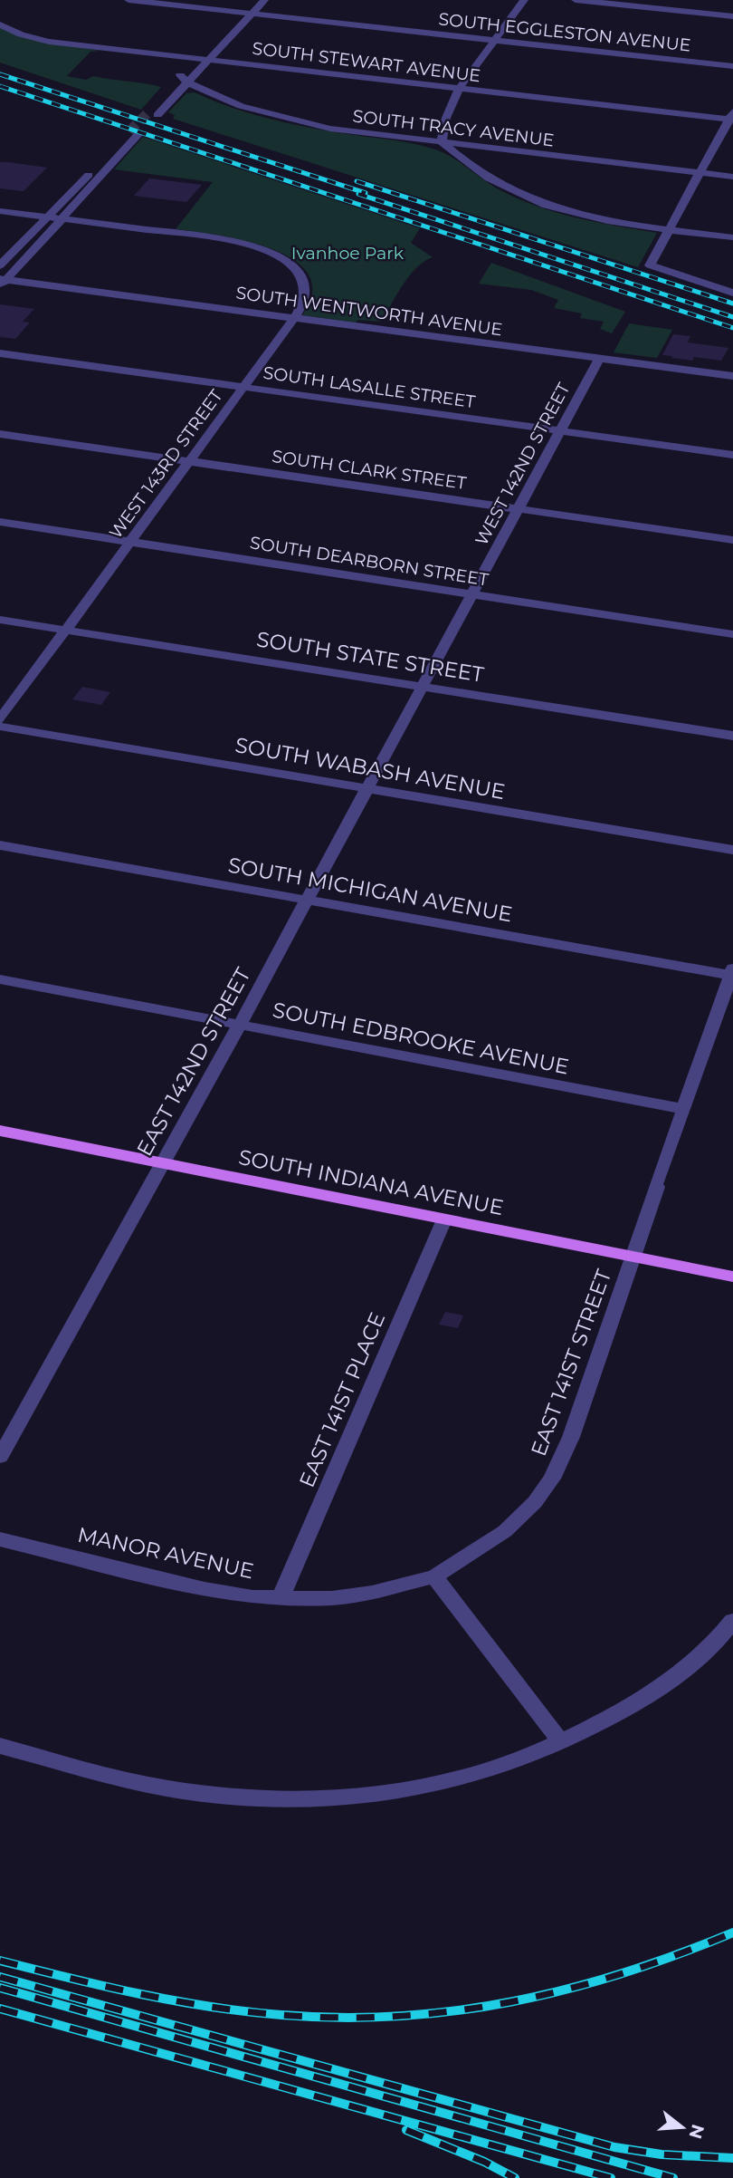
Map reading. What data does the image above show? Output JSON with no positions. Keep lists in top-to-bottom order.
{
  "streets": {
    "main road": ["SOUTH INDIANA AVENUE"],
    "street": [
      "SOUTH EGGLESTON AVENUE",
      "SOUTH STEWART AVENUE",
      "SOUTH TRACY AVENUE",
      "SOUTH WENTWORTH AVENUE",
      "SOUTH LASALLE STREET",
      "WEST 143RD STREET",
      "WEST 142ND STREET",
      "SOUTH CLARK STREET",
      "SOUTH DEARBORN STREET",
      "SOUTH STATE STREET",
      "SOUTH WABASH AVENUE",
      "SOUTH MICHIGAN AVENUE",
      "SOUTH EDBROOKE AVENUE",
      "EAST 142ND STREET",
      "EAST 141ST STREET",
      "EAST 141ST PLACE",
      "MANOR AVENUE"
    ]
  },
  "crossings": [
    ["SOUTH WENTWORTH AVENUE", "WEST 143RD STREET"],
    ["SOUTH WENTWORTH AVENUE", "WEST 142ND STREET"],
    ["SOUTH LASALLE STREET", "WEST 143RD STREET"],
    ["SOUTH LASALLE STREET", "WEST 142ND STREET"],
    ["WEST 143RD STREET", "SOUTH CLARK STREET"],
    ["WEST 143RD STREET", "SOUTH DEARBORN STREET"],
    ["WEST 143RD STREET", "SOUTH STATE STREET"],
    ["WEST 142ND STREET", "SOUTH CLARK STREET"],
    ["WEST 142ND STREET", "SOUTH DEARBORN STREET"],
    ["WEST 142ND STREET", "SOUTH STATE STREET"],
    ["WEST 142ND STREET", "EAST 142ND STREET"],
    ["SOUTH STATE STREET", "EAST 142ND STREET"],
    ["SOUTH WABASH AVENUE", "EAST 142ND STREET"],
    ["SOUTH MICHIGAN AVENUE", "EAST 142ND STREET"],
    ["SOUTH MICHIGAN AVENUE", "EAST 141ST STREET"],
    ["SOUTH EDBROOKE AVENUE", "EAST 142ND STREET"],
    ["SOUTH EDBROOKE AVENUE", "EAST 141ST STREET"],
    ["EAST 142ND STREET", "SOUTH INDIANA AVENUE"],
    ["SOUTH INDIANA AVENUE", "EAST 141ST STREET"],
    ["SOUTH INDIANA AVENUE", "EAST 141ST PLACE"],
    ["EAST 141ST STREET", "MANOR AVENUE"],
    ["EAST 141ST PLACE", "MANOR AVENUE"]
  ],
  "parks": ["Ivanhoe Park"],
  "north": "right"
}
